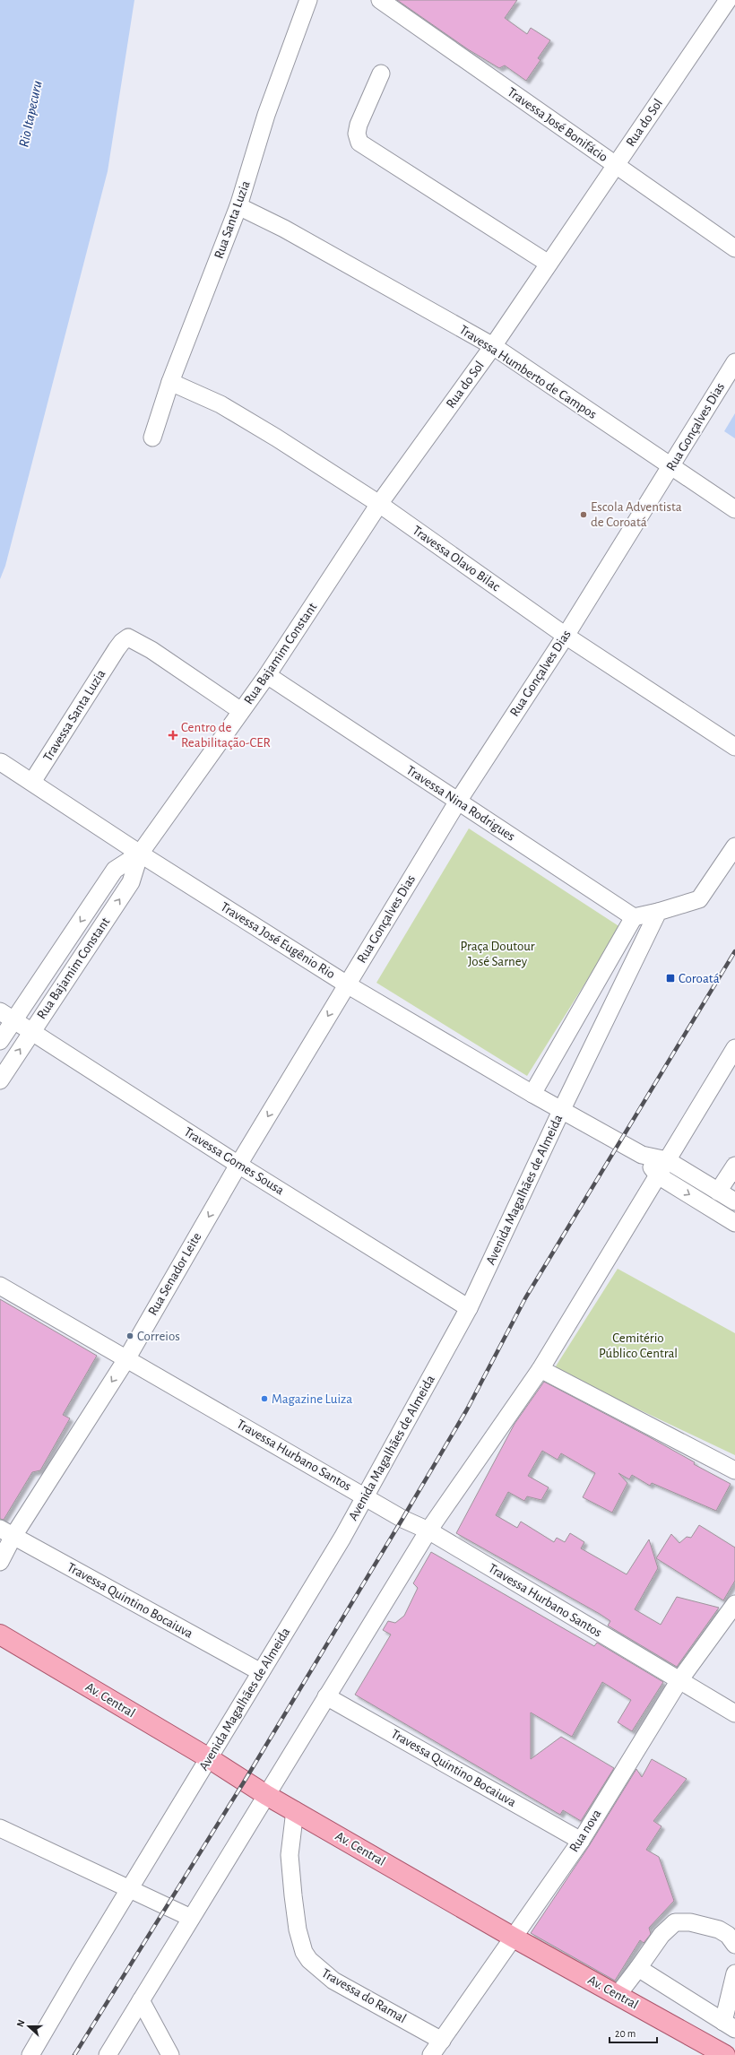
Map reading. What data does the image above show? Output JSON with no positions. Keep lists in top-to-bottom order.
{
  "streets": {
    "main road": ["Av. Central"],
    "street": [
      "Rua do Sol",
      "Travessa José Bonifácio",
      "Rua Santa Luzia",
      "Travessa Humberto de Campos",
      "Rua Gonçalves Dias",
      "Travessa Olavo Bilac",
      "Rua Bajamim Constant",
      "Travessa Santa Luzia",
      "Travessa Nina Rodrigues",
      "Travessa José Eugênio Rio",
      "Travessa Gomes Sousa",
      "Avenida Magalhães de Almeida",
      "Rua Senador Leite",
      "Travessa Hurbano Santos",
      "Travessa Quintino Bocaiuva",
      "Rua nova",
      "Travessa do Ramal"
    ]
  },
  "crossings": [
    ["Rua do Sol", "Travessa José Bonifácio"],
    ["Rua do Sol", "Travessa Humberto de Campos"],
    ["Rua do Sol", "Travessa Olavo Bilac"],
    ["Rua do Sol", "Rua Bajamim Constant"],
    ["Rua Santa Luzia", "Travessa Humberto de Campos"],
    ["Rua Santa Luzia", "Travessa Olavo Bilac"],
    ["Travessa Humberto de Campos", "Rua Gonçalves Dias"],
    ["Rua Gonçalves Dias", "Travessa Olavo Bilac"],
    ["Rua Gonçalves Dias", "Travessa Nina Rodrigues"],
    ["Rua Gonçalves Dias", "Travessa José Eugênio Rio"],
    ["Rua Gonçalves Dias", "Rua Senador Leite"],
    ["Travessa Olavo Bilac", "Rua Bajamim Constant"],
    ["Rua Bajamim Constant", "Travessa Santa Luzia"],
    ["Rua Bajamim Constant", "Travessa Nina Rodrigues"],
    ["Rua Bajamim Constant", "Travessa José Eugênio Rio"],
    ["Rua Bajamim Constant", "Travessa Gomes Sousa"],
    ["Travessa Santa Luzia", "Travessa José Eugênio Rio"],
    ["Travessa José Eugênio Rio", "Avenida Magalhães de Almeida"],
    ["Travessa José Eugênio Rio", "Rua Senador Leite"],
    ["Travessa Gomes Sousa", "Avenida Magalhães de Almeida"],
    ["Travessa Gomes Sousa", "Rua Senador Leite"],
    ["Avenida Magalhães de Almeida", "Travessa Hurbano Santos"],
    ["Avenida Magalhães de Almeida", "Travessa Quintino Bocaiuva"],
    ["Avenida Magalhães de Almeida", "Av. Central"],
    ["Rua Senador Leite", "Travessa Hurbano Santos"],
    ["Rua Senador Leite", "Travessa Quintino Bocaiuva"],
    ["Travessa Hurbano Santos", "Rua nova"],
    ["Travessa Quintino Bocaiuva", "Rua nova"],
    ["Av. Central", "Rua nova"],
    ["Av. Central", "Travessa do Ramal"],
    ["Rua nova", "Travessa do Ramal"]
  ],
  "one_way": ["Rua Senador Leite"],
  "water": ["Rio Itapecuru"],
  "parks": ["Praça Doutour José Sarney", "Cemitério Público Central"],
  "places": {
    "other": ["Escola Adventista de Coroatá", "Correios", "Magazine Luiza"],
    "health": ["Centro de Reabilitação-CER"],
    "transit": ["Coroatá"]
  },
  "scale_bar": "20 m",
  "north": "left"
}
